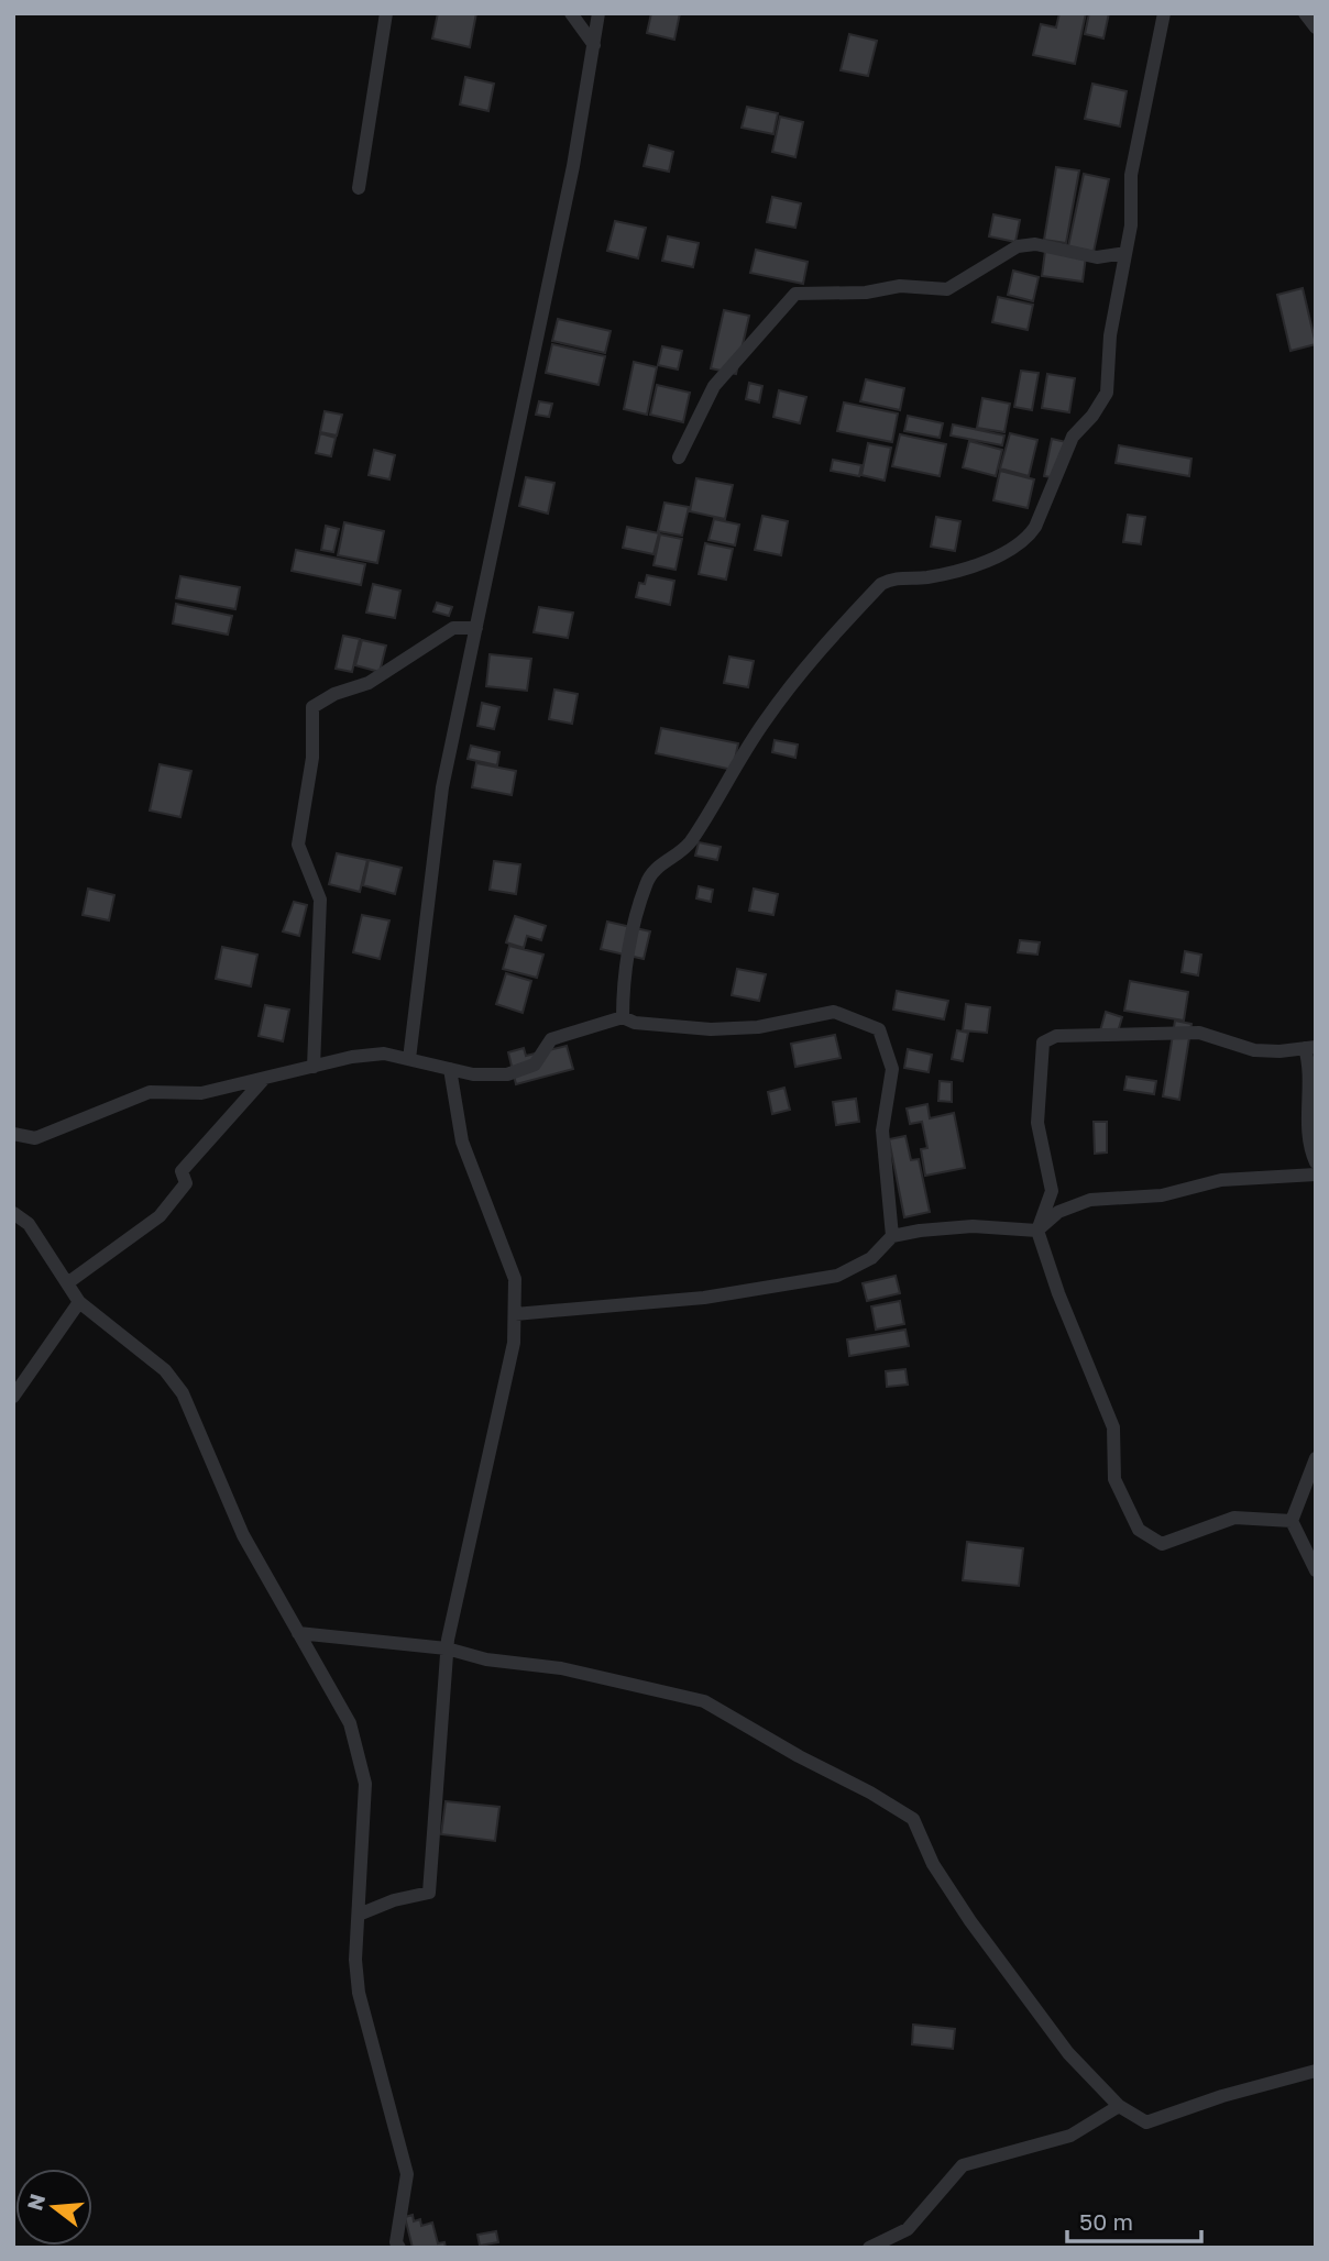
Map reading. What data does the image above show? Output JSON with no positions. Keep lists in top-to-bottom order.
{
  "scale_bar": "50 m",
  "north": "left"
}
